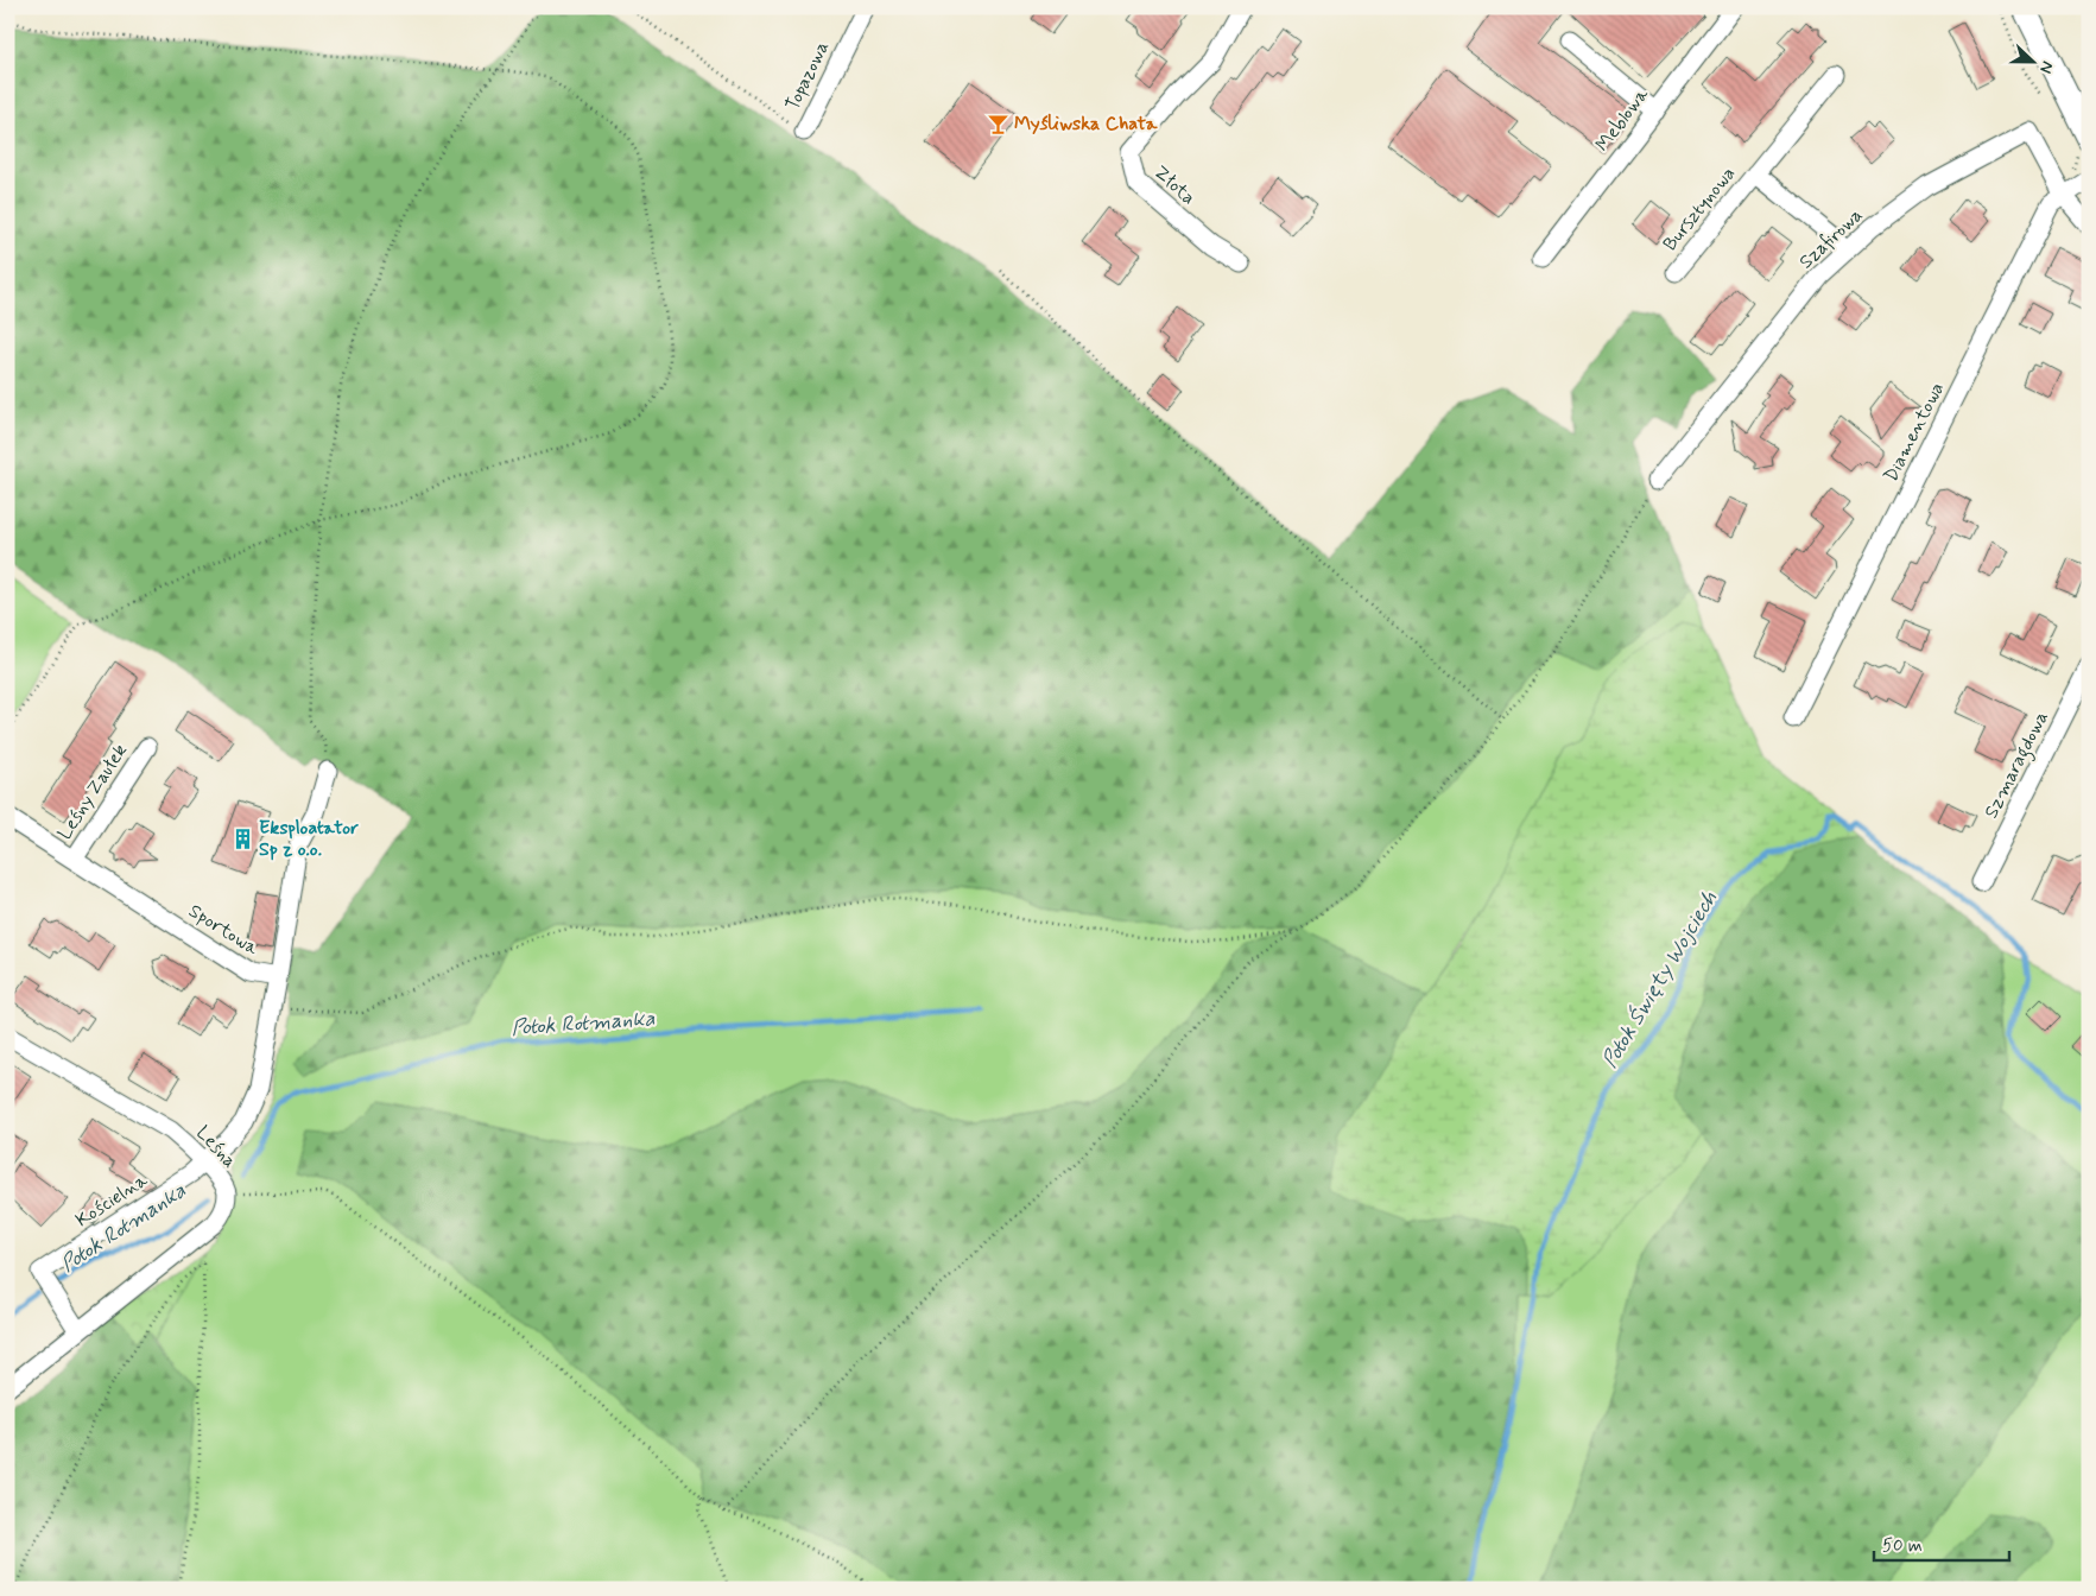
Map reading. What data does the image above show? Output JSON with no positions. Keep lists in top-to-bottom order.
{
  "streets": {
    "street": [
      "Topazowa",
      "Meblowa",
      "Złota",
      "Bursztynowa",
      "Szafirowa",
      "Diamentowa",
      "Szmaragdowa",
      "Leśny Zaułek",
      "Sportowa",
      "Leśna",
      "Kościelna"
    ]
  },
  "crossings": [
    ["Bursztynowa", "Szafirowa"],
    ["Szafirowa", "Diamentowa"],
    ["Leśny Zaułek", "Sportowa"],
    ["Leśna", "Kościelna"]
  ],
  "water": ["Potok Święty Wojciech", "Potok Rotmanka"],
  "places": {
    "bar": ["Myśliwska Chata"],
    "building": ["Eksploatator Sp z o.o."]
  },
  "scale_bar": "50 m",
  "north": "right"
}
